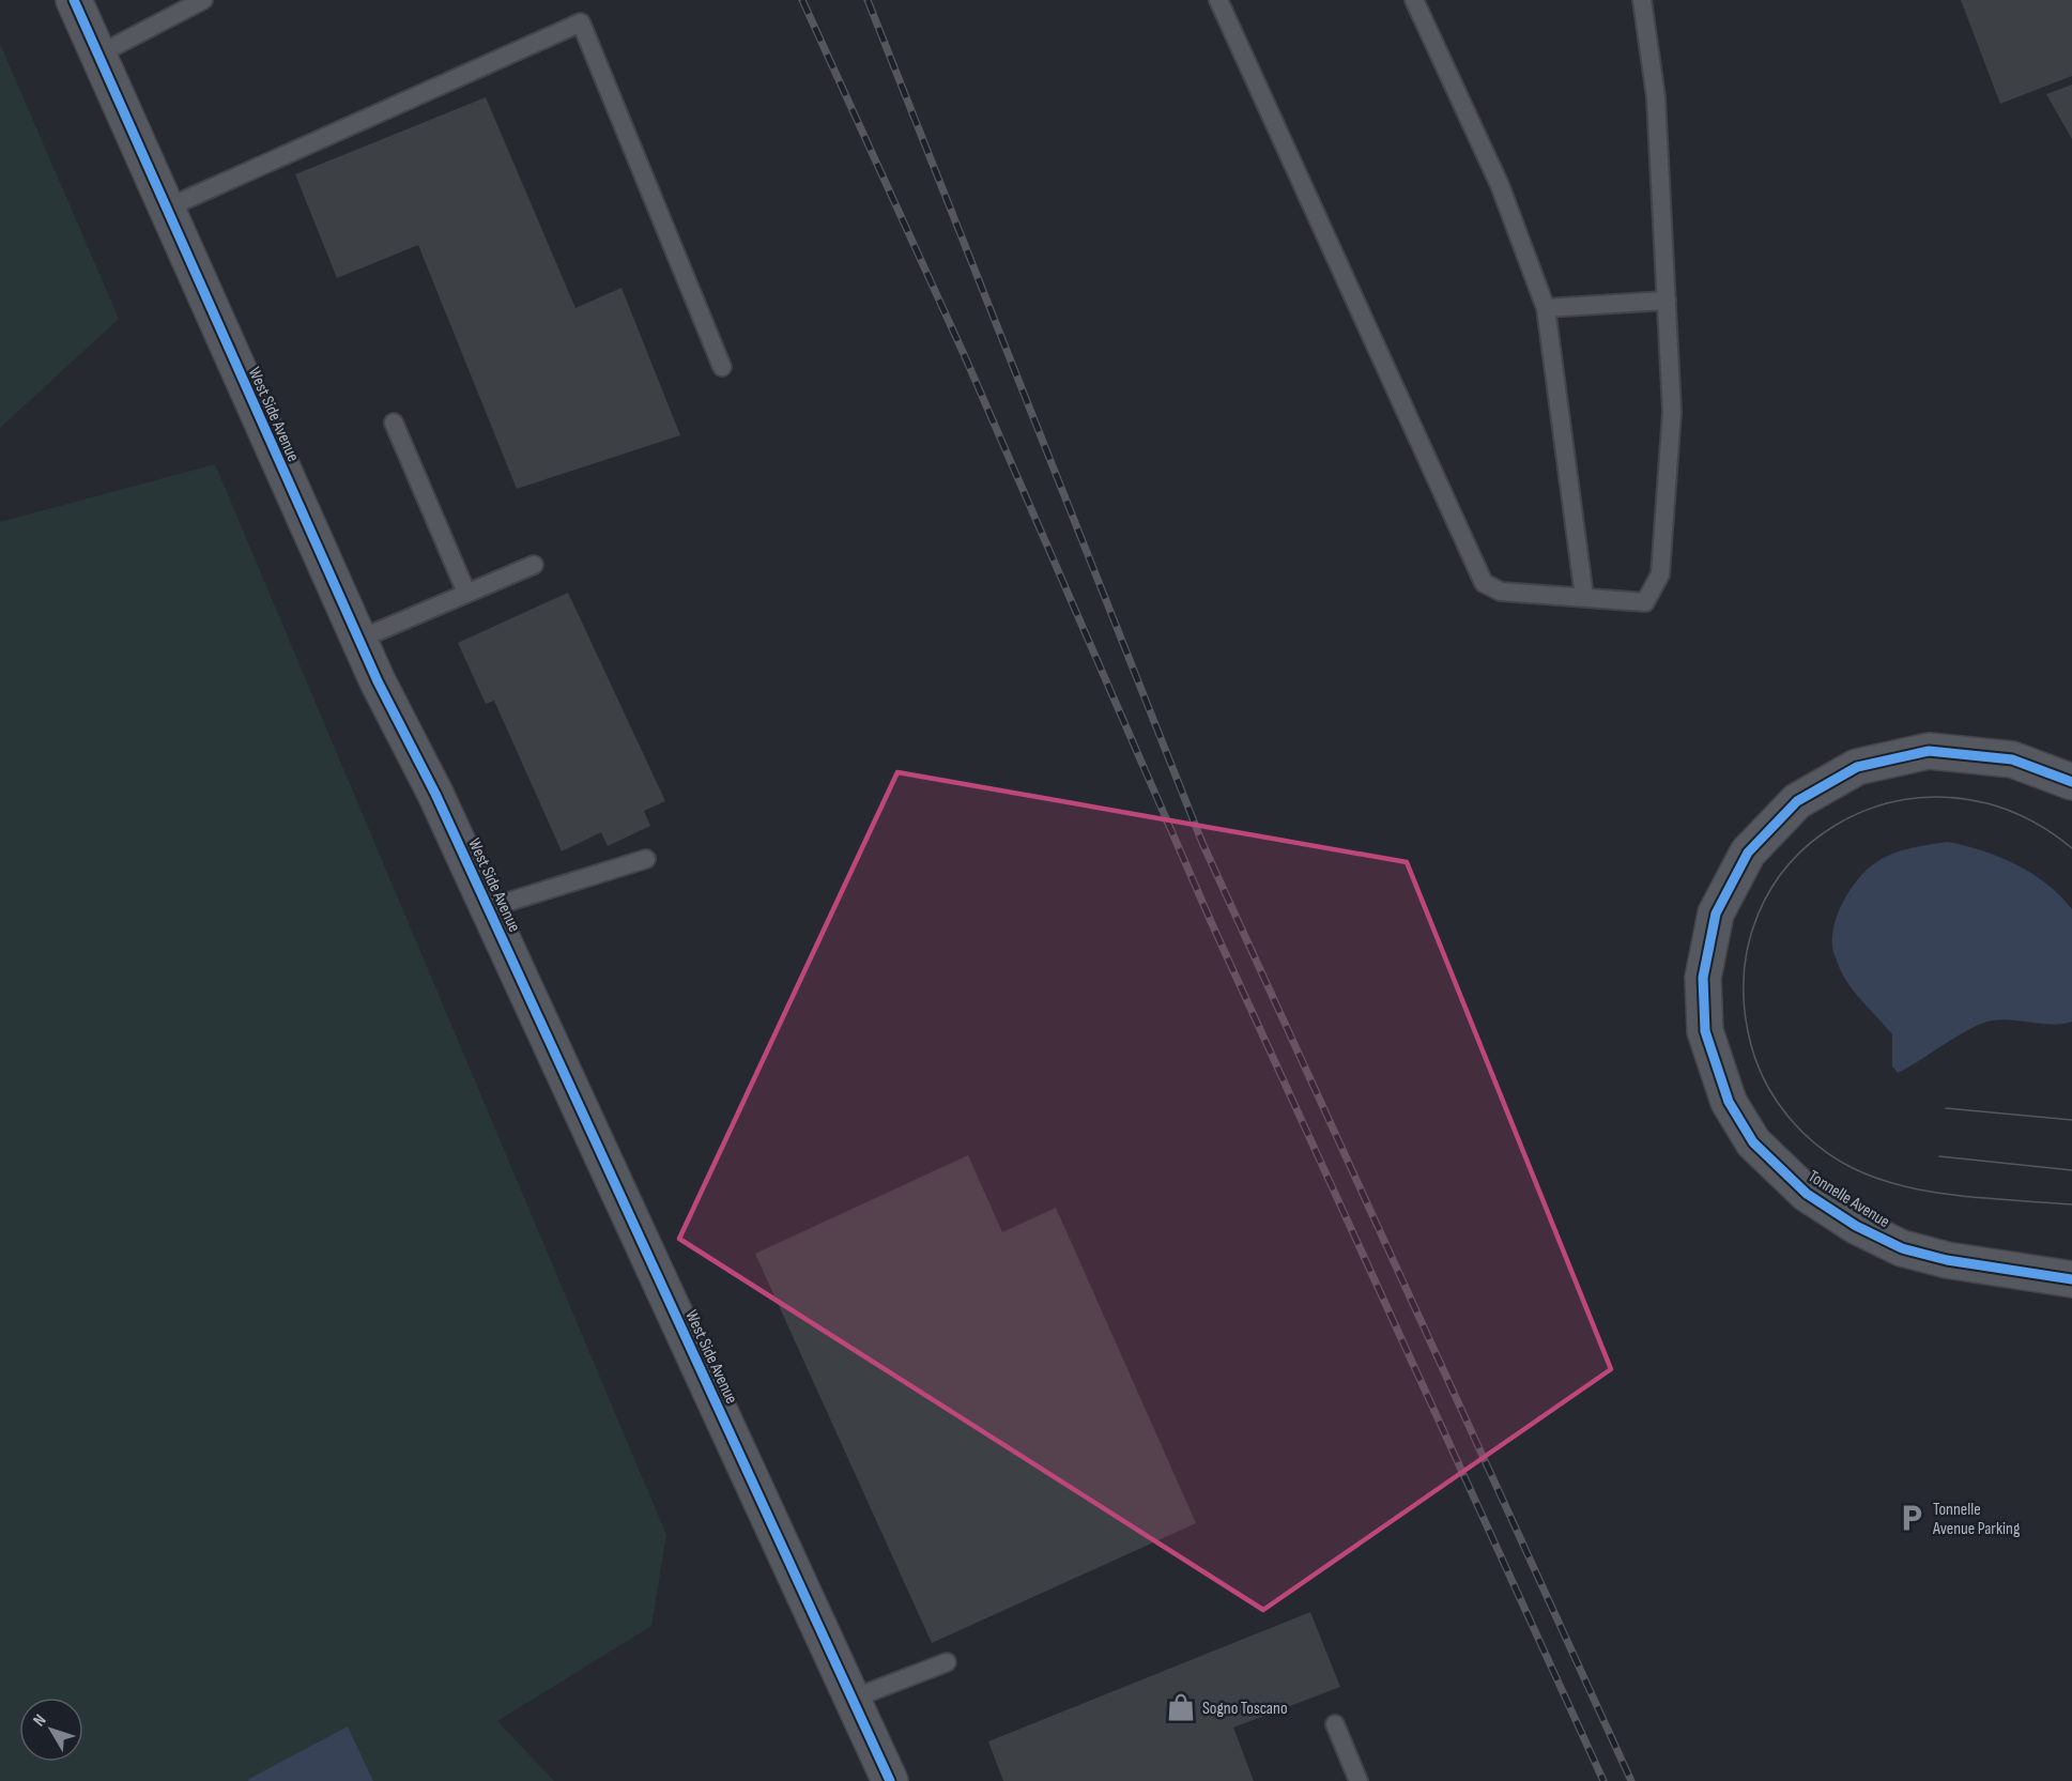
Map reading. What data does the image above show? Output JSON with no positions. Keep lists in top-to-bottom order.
{
  "streets": {
    "street": ["West Side Avenue", "Tonnelle Avenue"]
  },
  "places": {
    "parking": ["Tonnelle Avenue Parking"],
    "shop": ["Sogno Toscano"]
  },
  "north": "top left"
}
